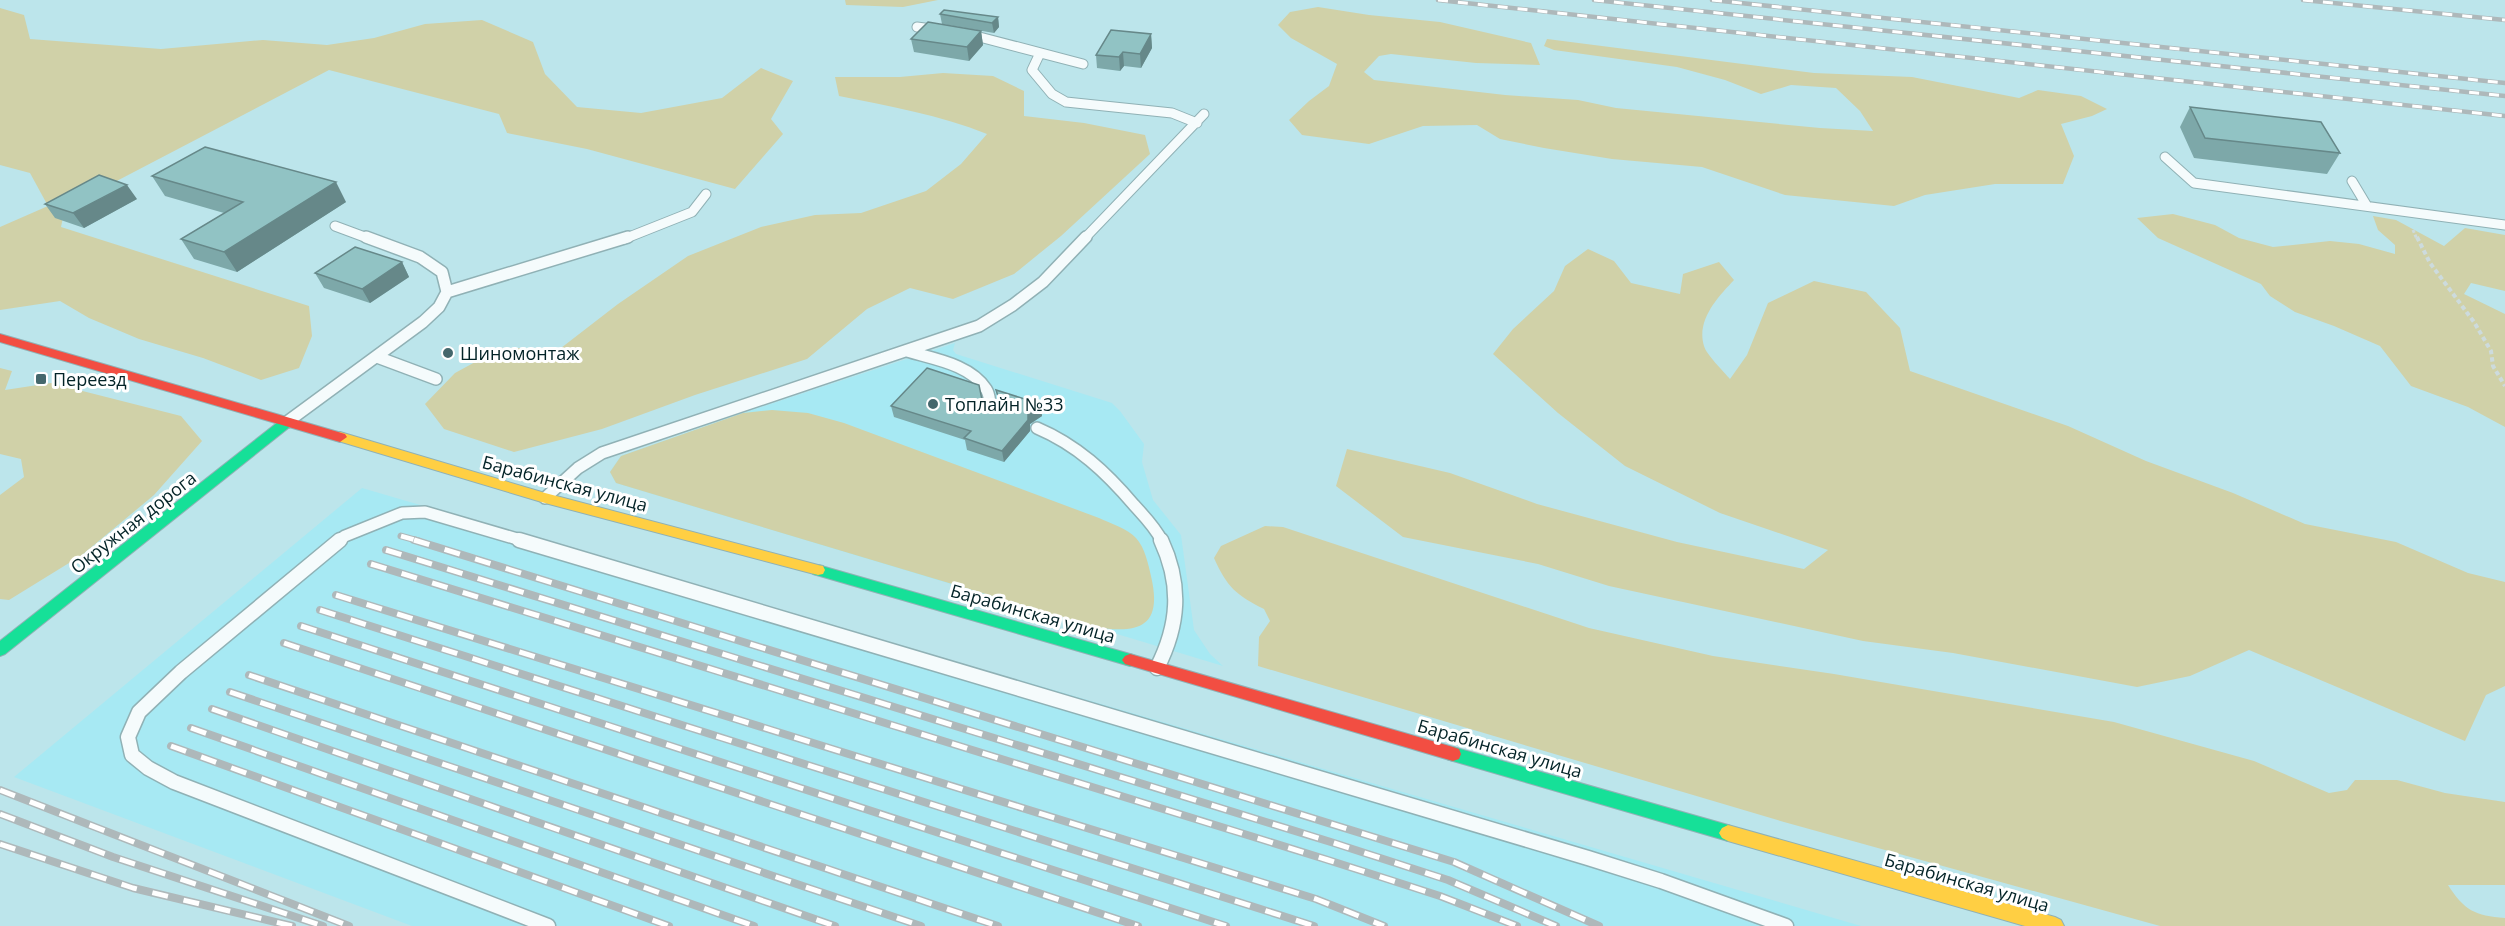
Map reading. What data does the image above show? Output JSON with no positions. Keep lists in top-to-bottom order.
{
  "streets": {
    "main road": ["Барабинская улица", "Окружная дорога"]
  },
  "crossings": [
    ["Барабинская улица", "Окружная дорога"]
  ],
  "places": {
    "other": ["Шиномонтаж", "Топлайн №33"],
    "transit": ["Переезд"]
  }
}
